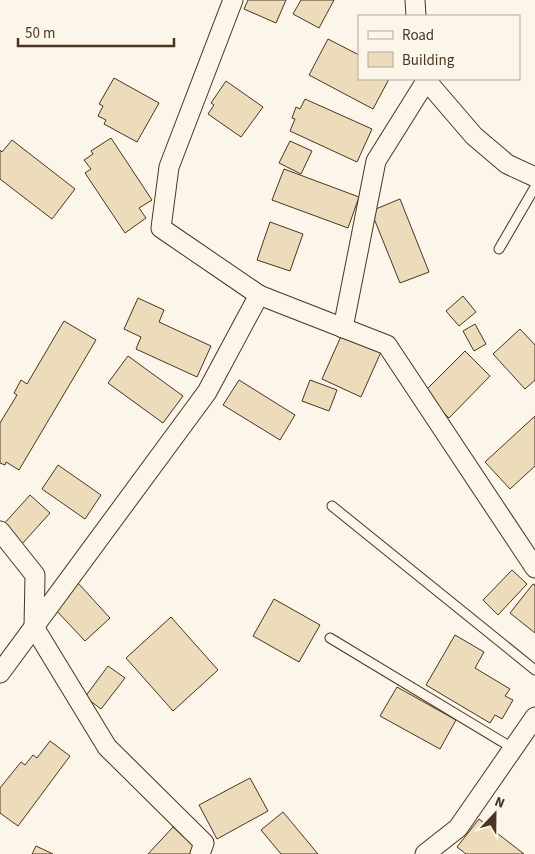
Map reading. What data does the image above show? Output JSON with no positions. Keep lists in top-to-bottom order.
{
  "legend": ["Road", "Building"],
  "scale_bar": "50 m",
  "north": "top"
}
